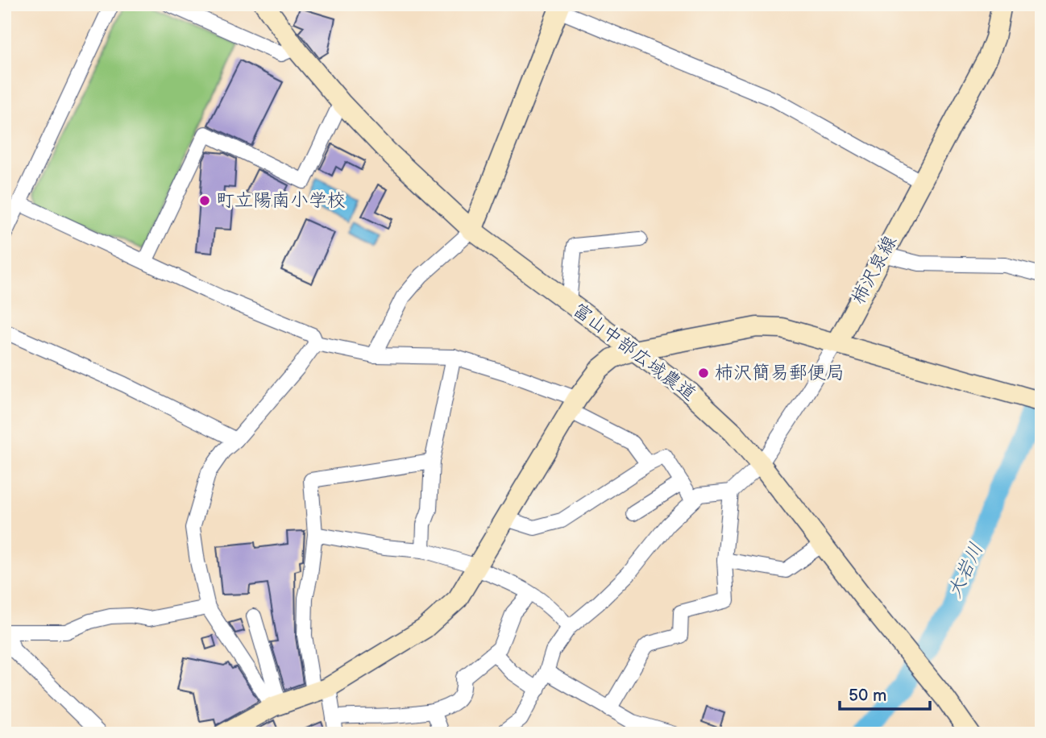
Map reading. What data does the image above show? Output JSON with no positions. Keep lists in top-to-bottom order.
{
  "streets": {
    "street": ["柿沢泉線", "富山中部広域農道"]
  },
  "water": ["大岩川"],
  "places": ["町立陽南小学校", "柿沢簡易郵便局"],
  "scale_bar": "50 m"
}
